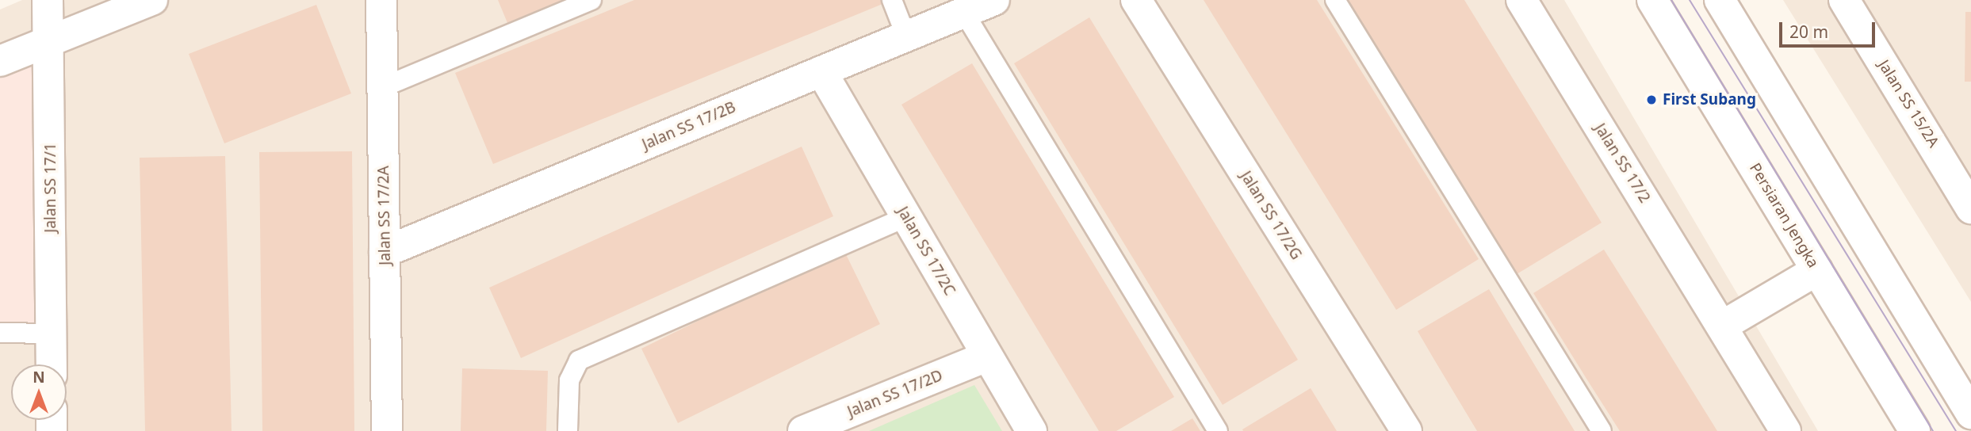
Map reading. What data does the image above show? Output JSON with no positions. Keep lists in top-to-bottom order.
{
  "streets": {
    "street": [
      "Jalan SS 15/2A",
      "Jalan SS 17/2B",
      "Jalan SS 17/2",
      "Jalan SS 17/1",
      "Jalan SS 17/2A",
      "Jalan SS 17/2G",
      "Persiaran Jengka",
      "Jalan SS 17/2C",
      "Jalan SS 17/2D"
    ]
  },
  "crossings": [
    ["Jalan SS 17/2B", "Jalan SS 17/2A"],
    ["Jalan SS 17/2B", "Jalan SS 17/2C"],
    ["Jalan SS 17/2C", "Jalan SS 17/2D"]
  ],
  "places": ["First Subang"],
  "scale_bar": "20 m",
  "north": "top"
}
